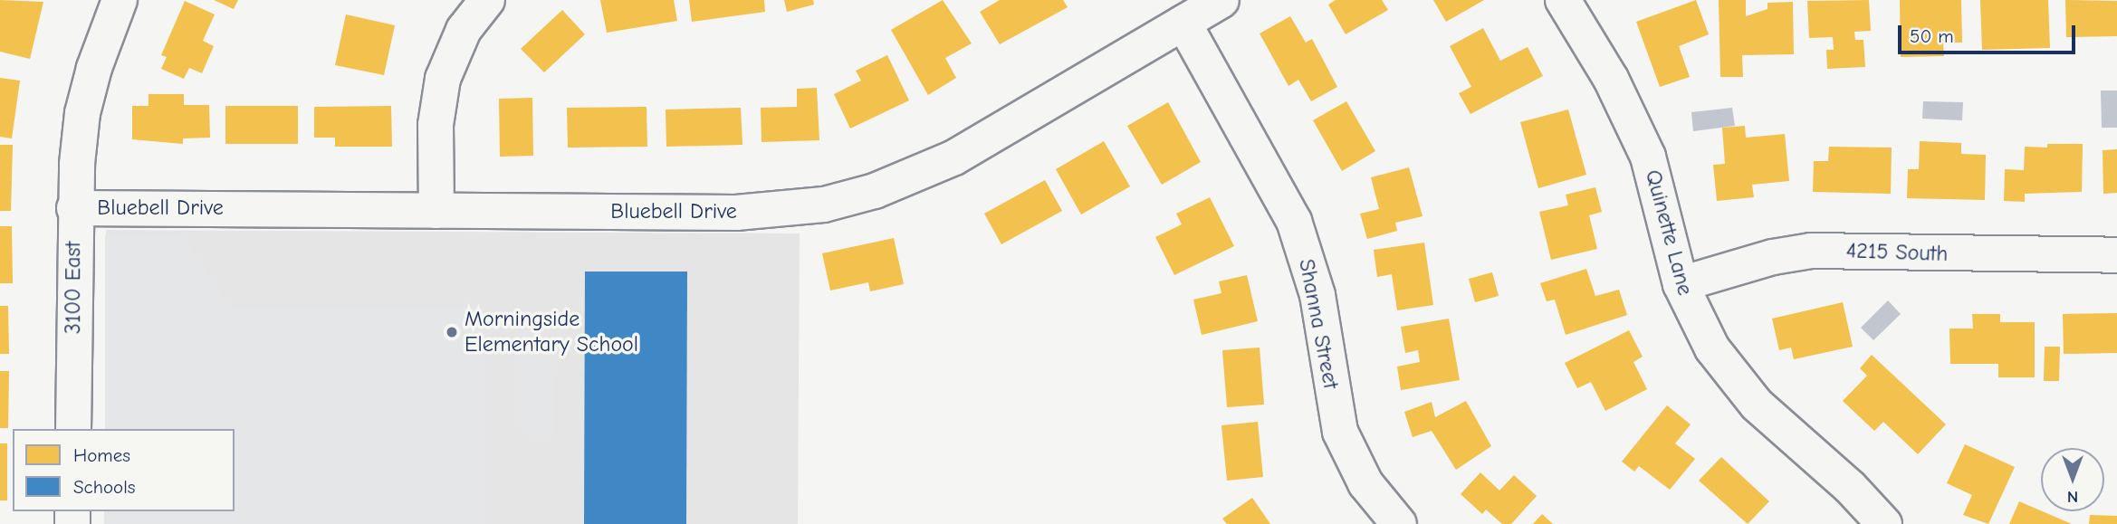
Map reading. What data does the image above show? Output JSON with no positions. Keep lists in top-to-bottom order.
{
  "streets": {
    "street": [
      "Bluebell Drive",
      "Quinette Lane",
      "4215 South",
      "3100 East",
      "Shanna Street"
    ]
  },
  "crossings": [
    ["Bluebell Drive", "3100 East"],
    ["Bluebell Drive", "Shanna Street"],
    ["Quinette Lane", "4215 South"]
  ],
  "places": ["Morningside Elementary School"],
  "legend": ["Homes", "Schools"],
  "scale_bar": "50 m",
  "north": "bottom"
}
